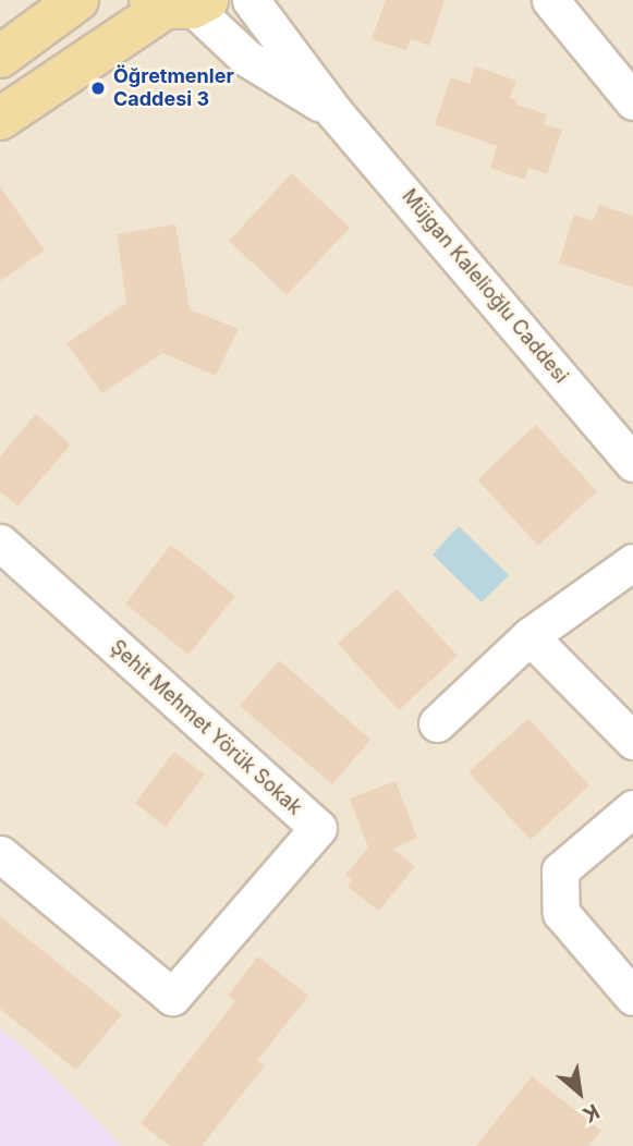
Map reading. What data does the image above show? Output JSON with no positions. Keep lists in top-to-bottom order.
{
  "streets": {
    "street": ["Müjgan Kalelioğlu Caddesi", "Şehit Mehmet Yörük Sokak"]
  },
  "places": ["Öğretmenler Caddesi 3"],
  "north": "bottom right"
}
